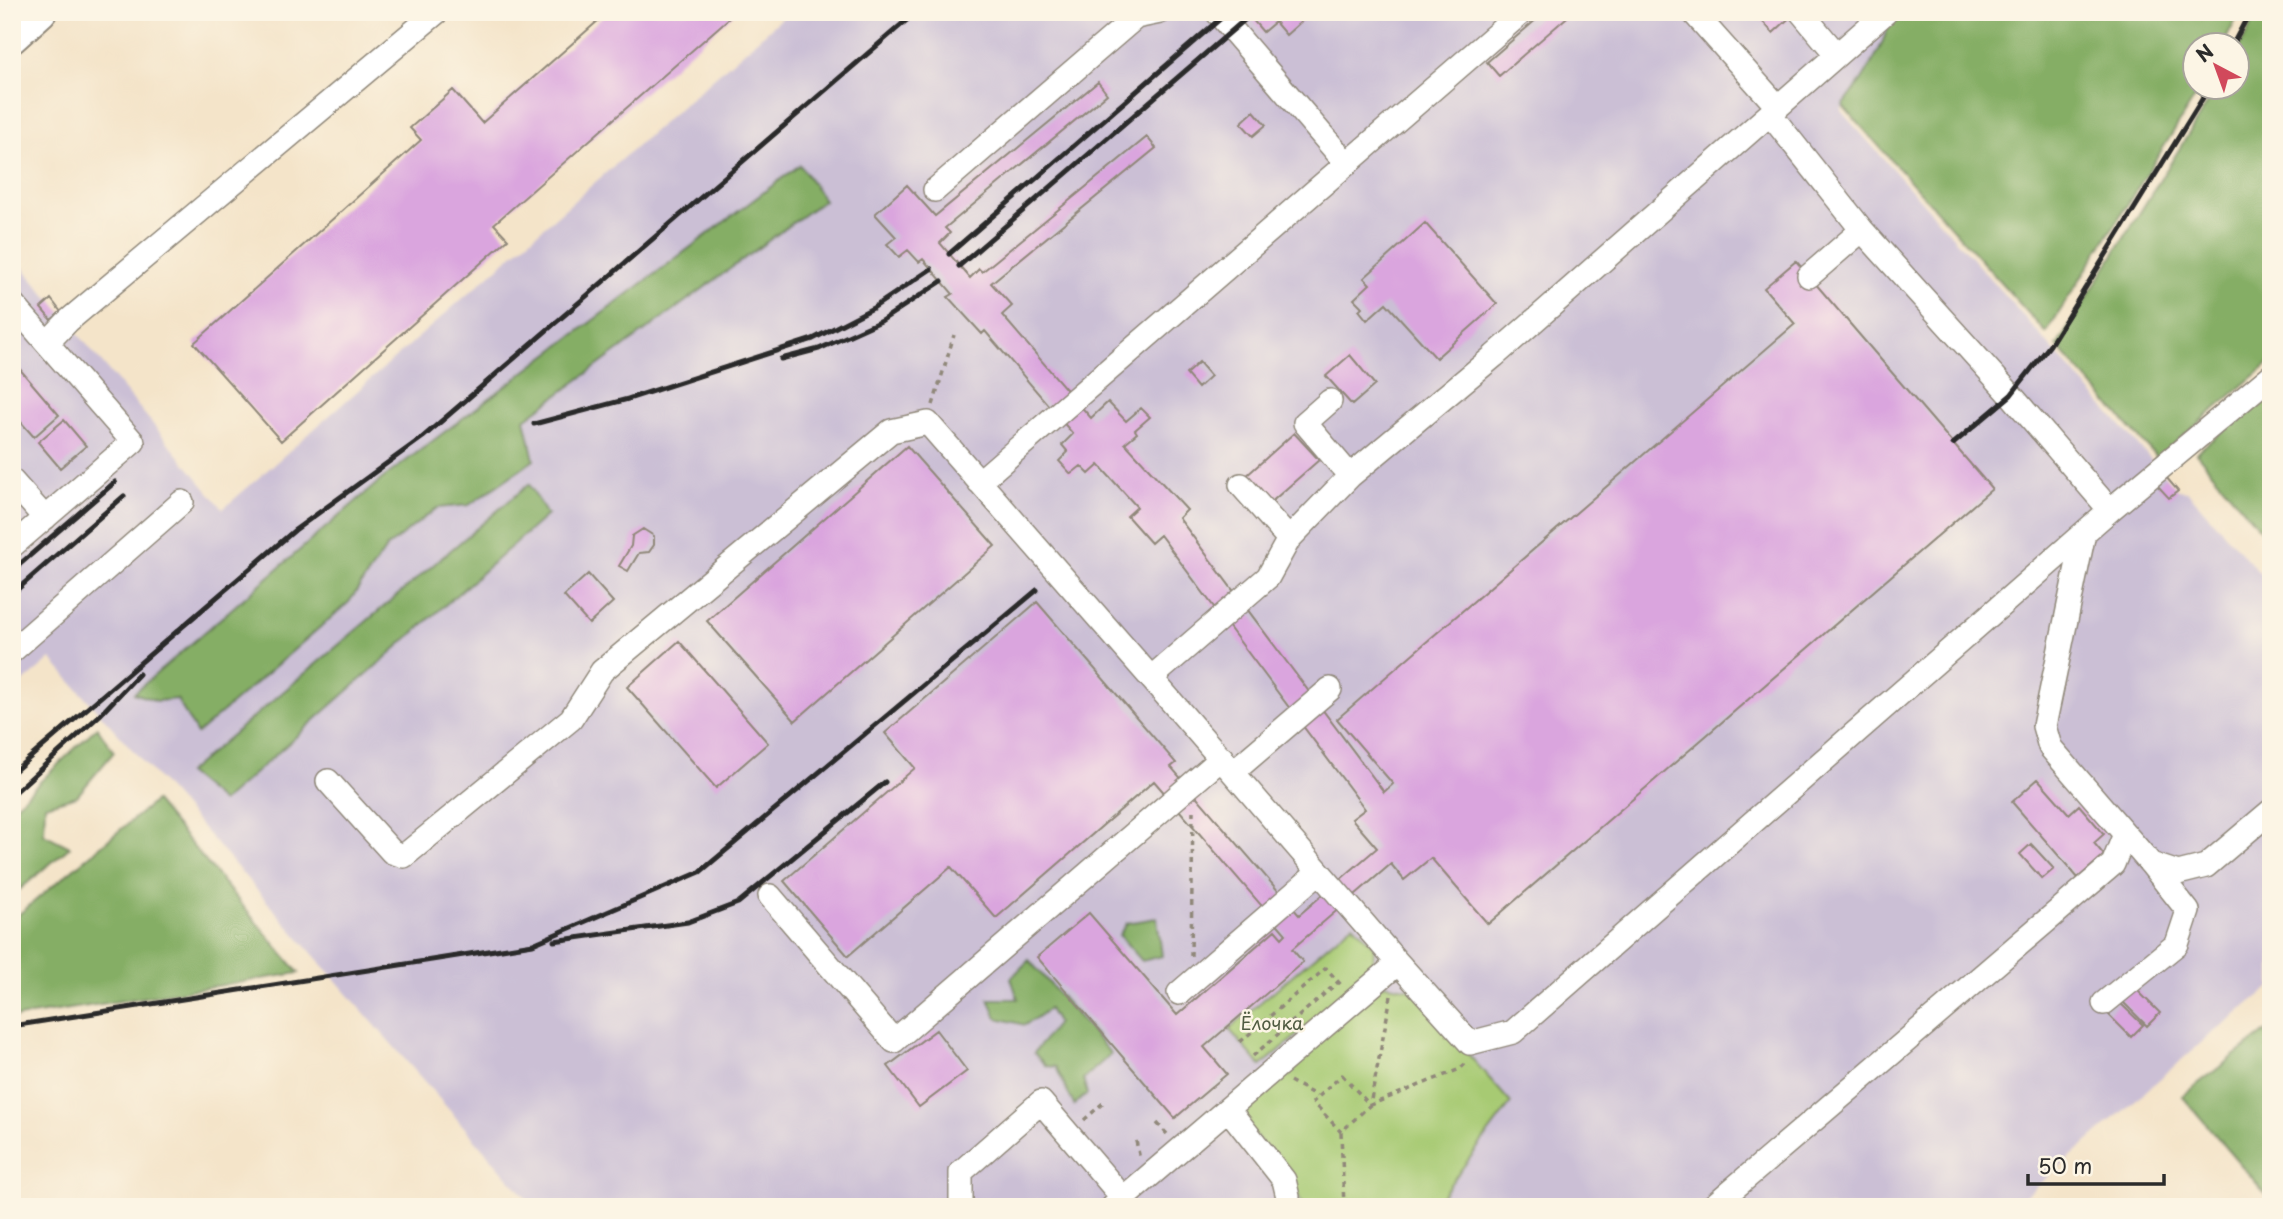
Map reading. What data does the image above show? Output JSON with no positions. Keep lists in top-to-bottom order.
{
  "parks": ["Ёлочка"],
  "scale_bar": "50 m",
  "north": "top left"
}
